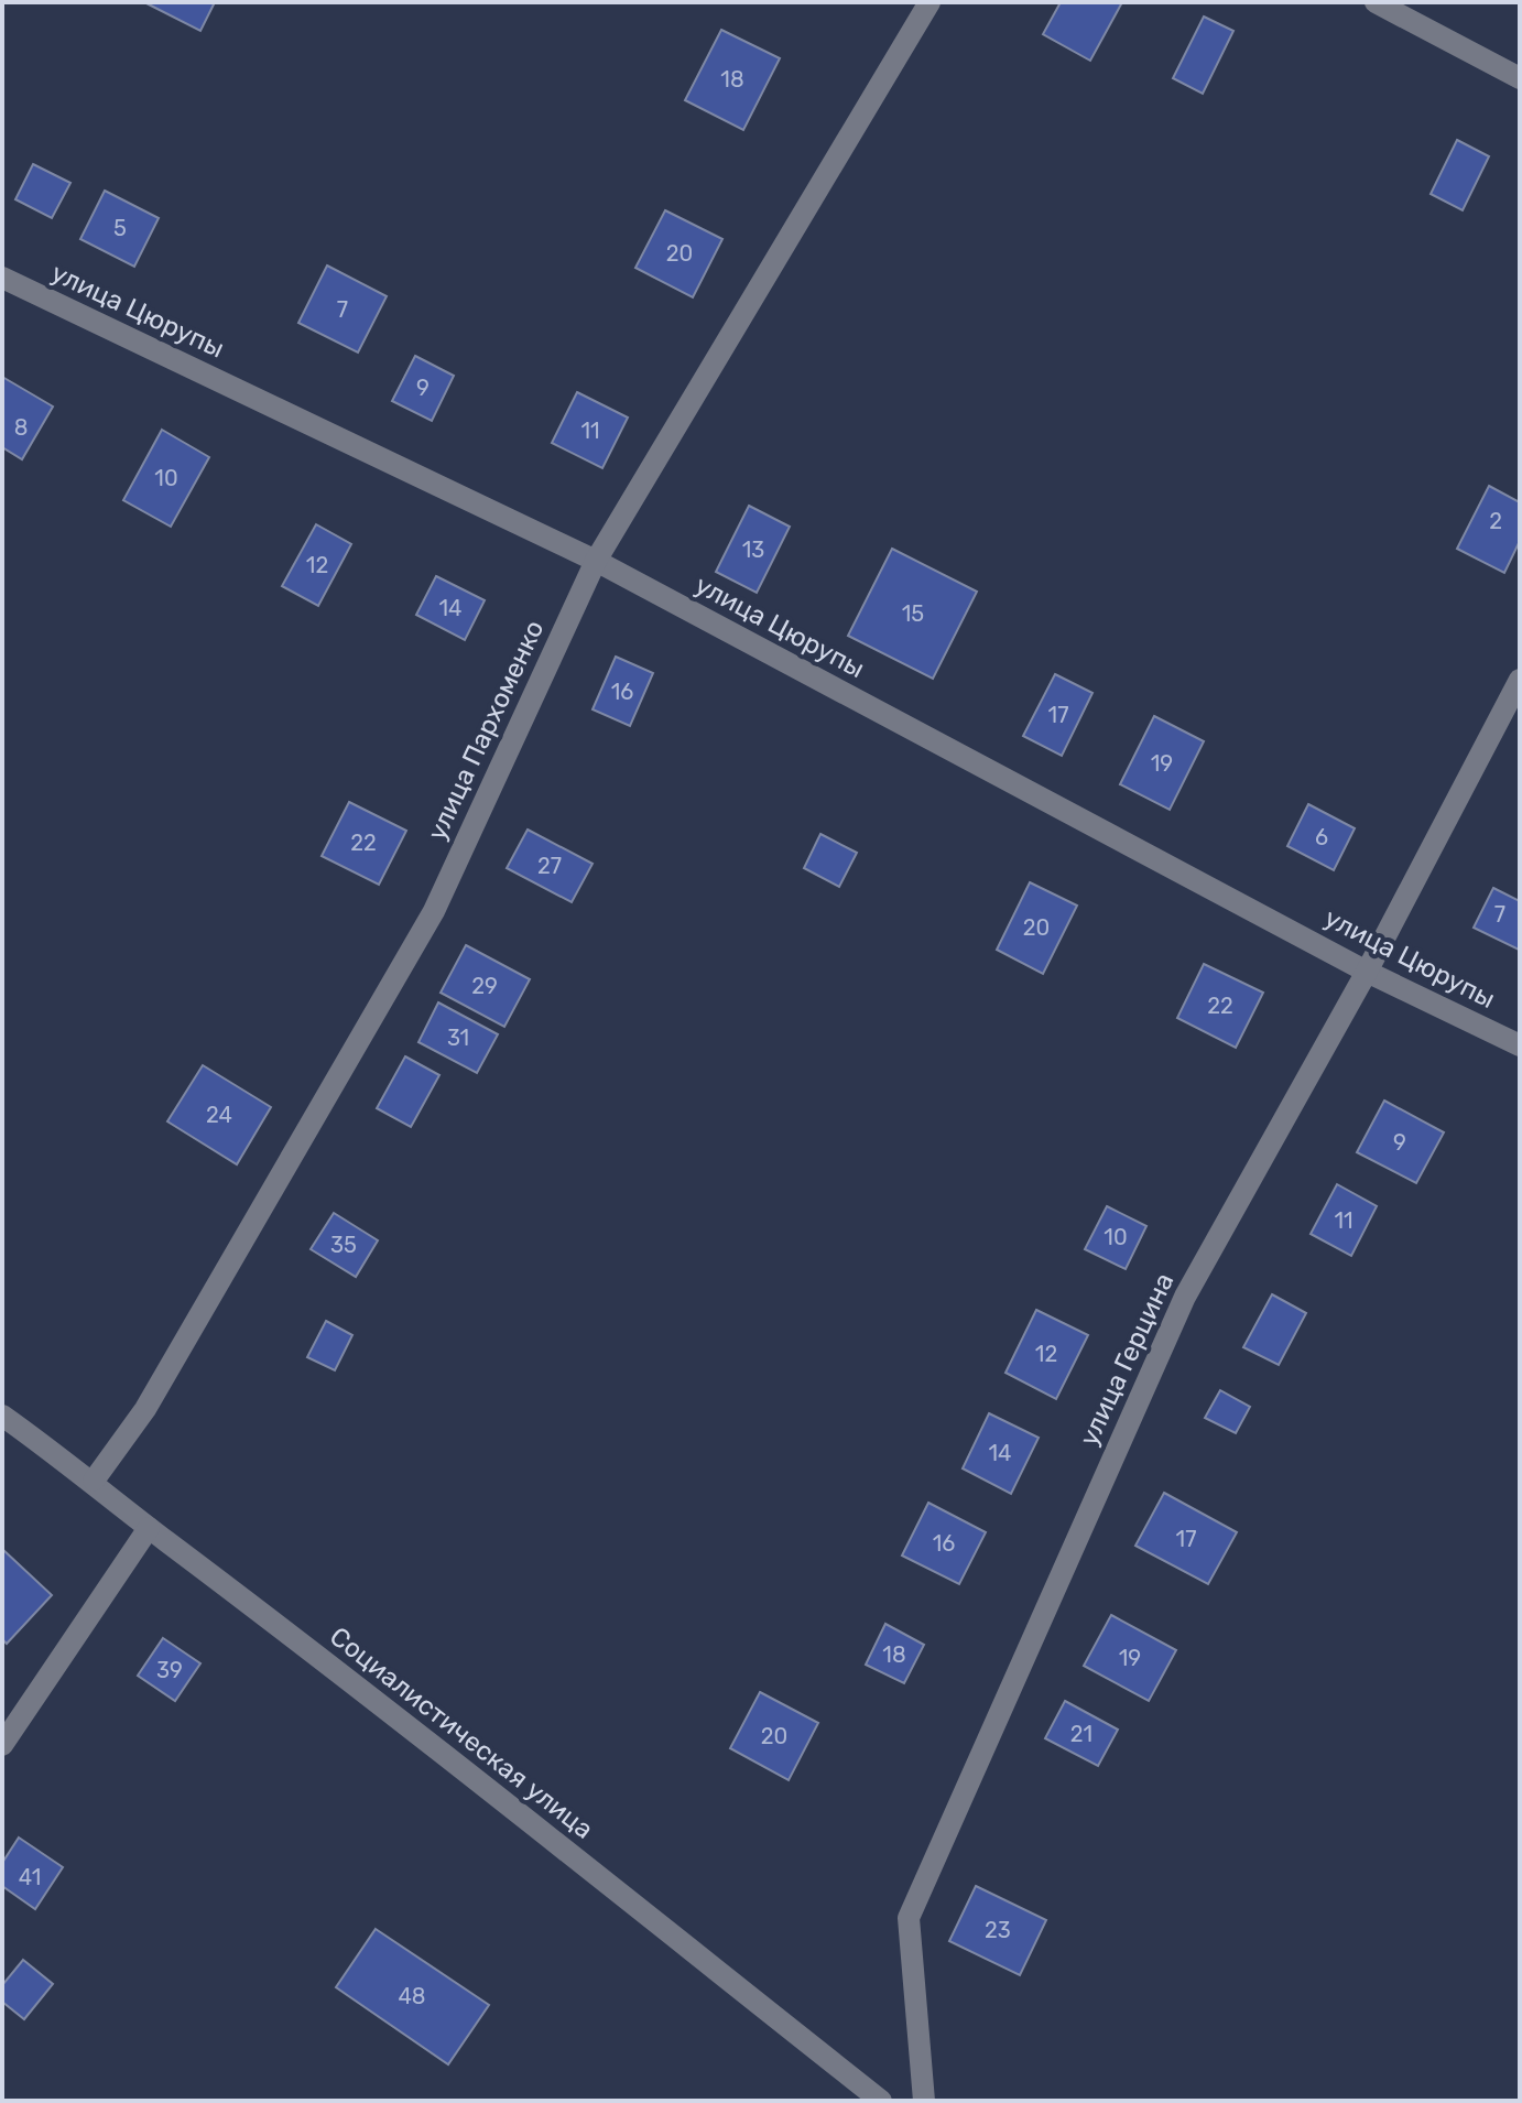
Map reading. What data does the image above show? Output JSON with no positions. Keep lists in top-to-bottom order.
{
  "streets": {
    "street": [
      "улица Цюрупы",
      "улица Пархоменко",
      "улица Герцина",
      "Социалистическая улица"
    ]
  },
  "crossings": [
    ["улица Цюрупы", "улица Пархоменко"],
    ["улица Цюрупы", "улица Герцина"],
    ["улица Пархоменко", "Социалистическая улица"]
  ],
  "house_numbers": [
    "18",
    "5",
    "20",
    "7",
    "9",
    "8",
    "11",
    "10",
    "2",
    "13",
    "12",
    "14",
    "15",
    "16",
    "17",
    "19",
    "6",
    "22",
    "27",
    "7",
    "20",
    "29",
    "22",
    "31",
    "24",
    "9",
    "11",
    "10",
    "35",
    "12",
    "14",
    "17",
    "16",
    "18",
    "19",
    "39",
    "21",
    "20",
    "41",
    "23",
    "48"
  ]
}
